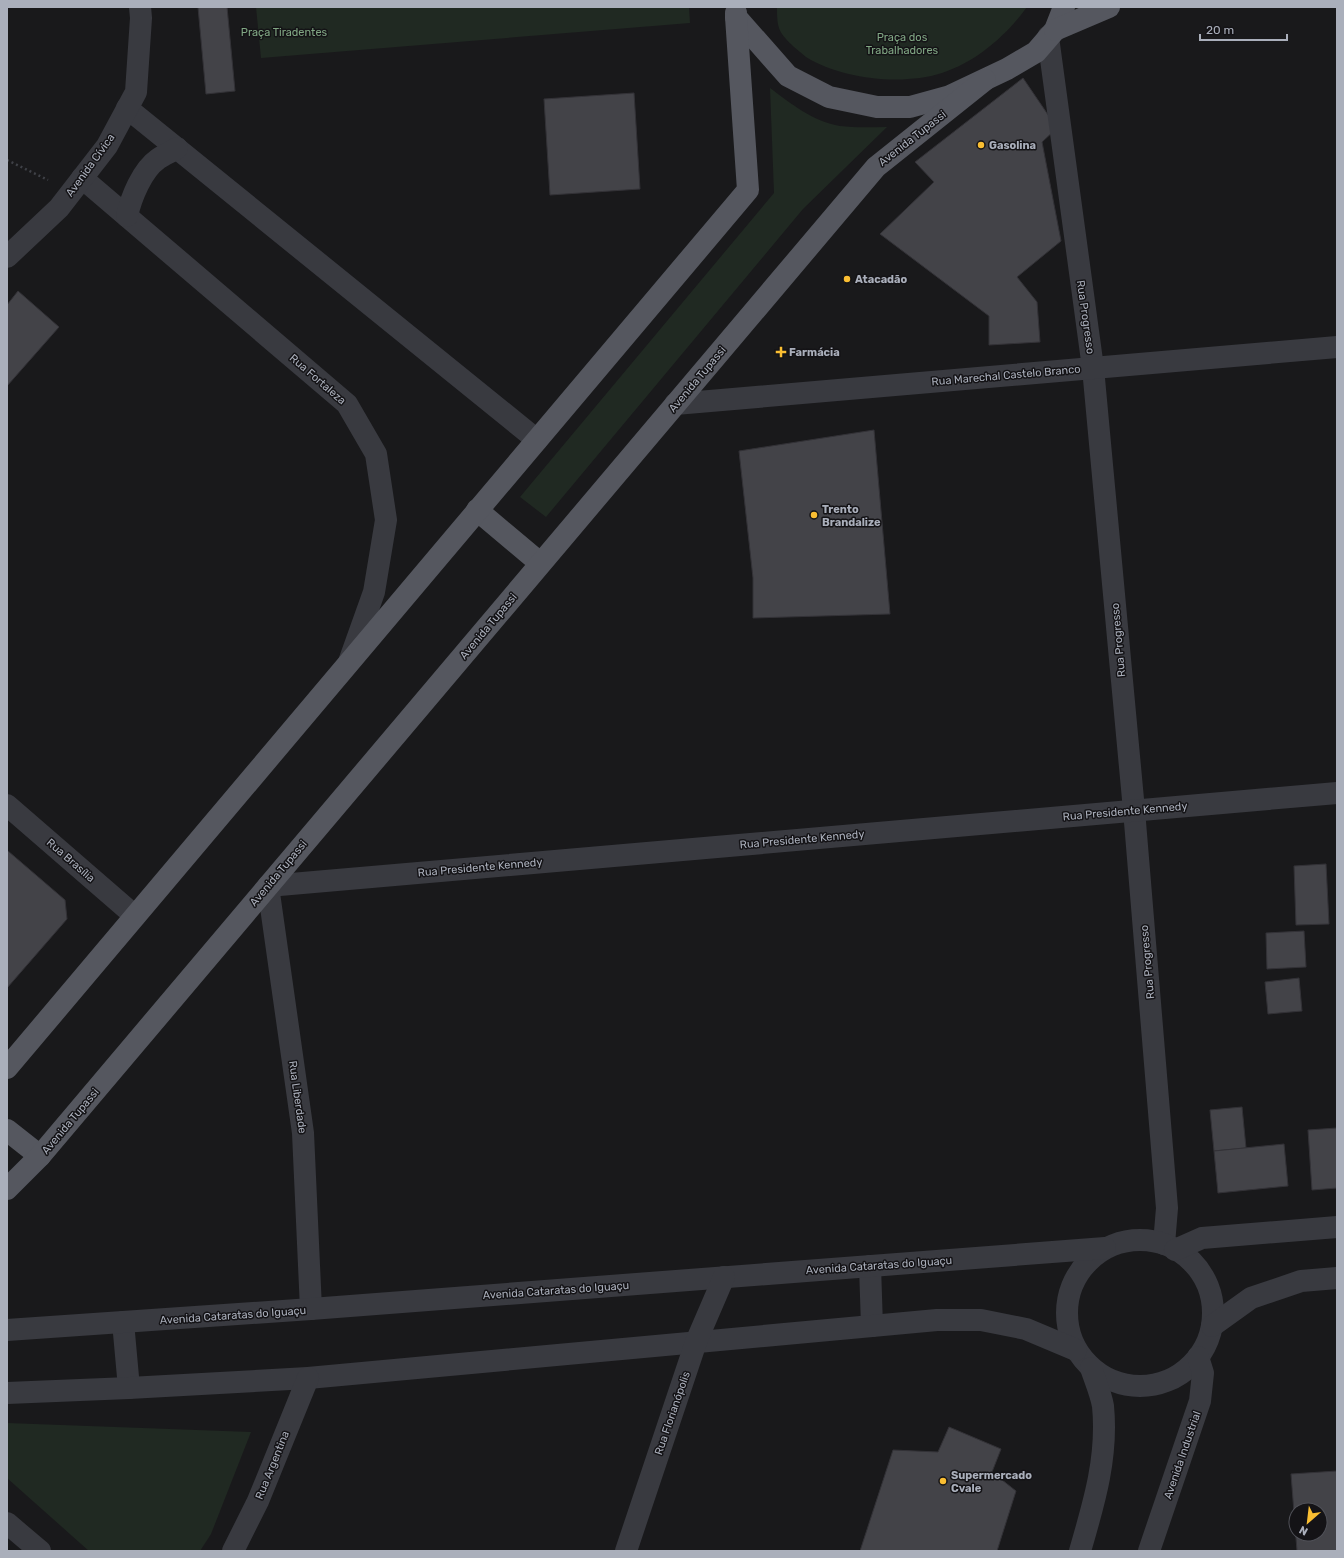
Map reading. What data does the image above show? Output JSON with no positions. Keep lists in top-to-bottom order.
{
  "streets": {
    "main road": ["Avenida Tupassi"],
    "street": [
      "Avenida Cívica",
      "Rua Progresso",
      "Rua Marechal Castelo Branco",
      "Rua Fortaleza",
      "Rua Presidente Kennedy",
      "Rua Brasília",
      "Rua Liberdade",
      "Avenida Cataratas do Iguaçu",
      "Rua Florianópolis",
      "Avenida Industrial",
      "Rua Argentina"
    ]
  },
  "crossings": [
    ["Avenida Tupassi", "Rua Marechal Castelo Branco"],
    ["Avenida Tupassi", "Rua Presidente Kennedy"],
    ["Avenida Tupassi", "Rua Liberdade"],
    ["Avenida Cívica", "Rua Fortaleza"],
    ["Rua Progresso", "Rua Marechal Castelo Branco"],
    ["Rua Progresso", "Rua Presidente Kennedy"],
    ["Rua Presidente Kennedy", "Rua Liberdade"],
    ["Rua Liberdade", "Avenida Cataratas do Iguaçu"],
    ["Avenida Cataratas do Iguaçu", "Rua Florianópolis"]
  ],
  "parks": ["Praça Tiradentes", "Praça dos Trabalhadores"],
  "places": {
    "other": [
      "Gasolina",
      "Atacadão",
      "Trento Brandalize",
      "Supermercado Cvale"
    ],
    "health": ["Farmácia"]
  },
  "scale_bar": "20 m",
  "north": "bottom left"
}
